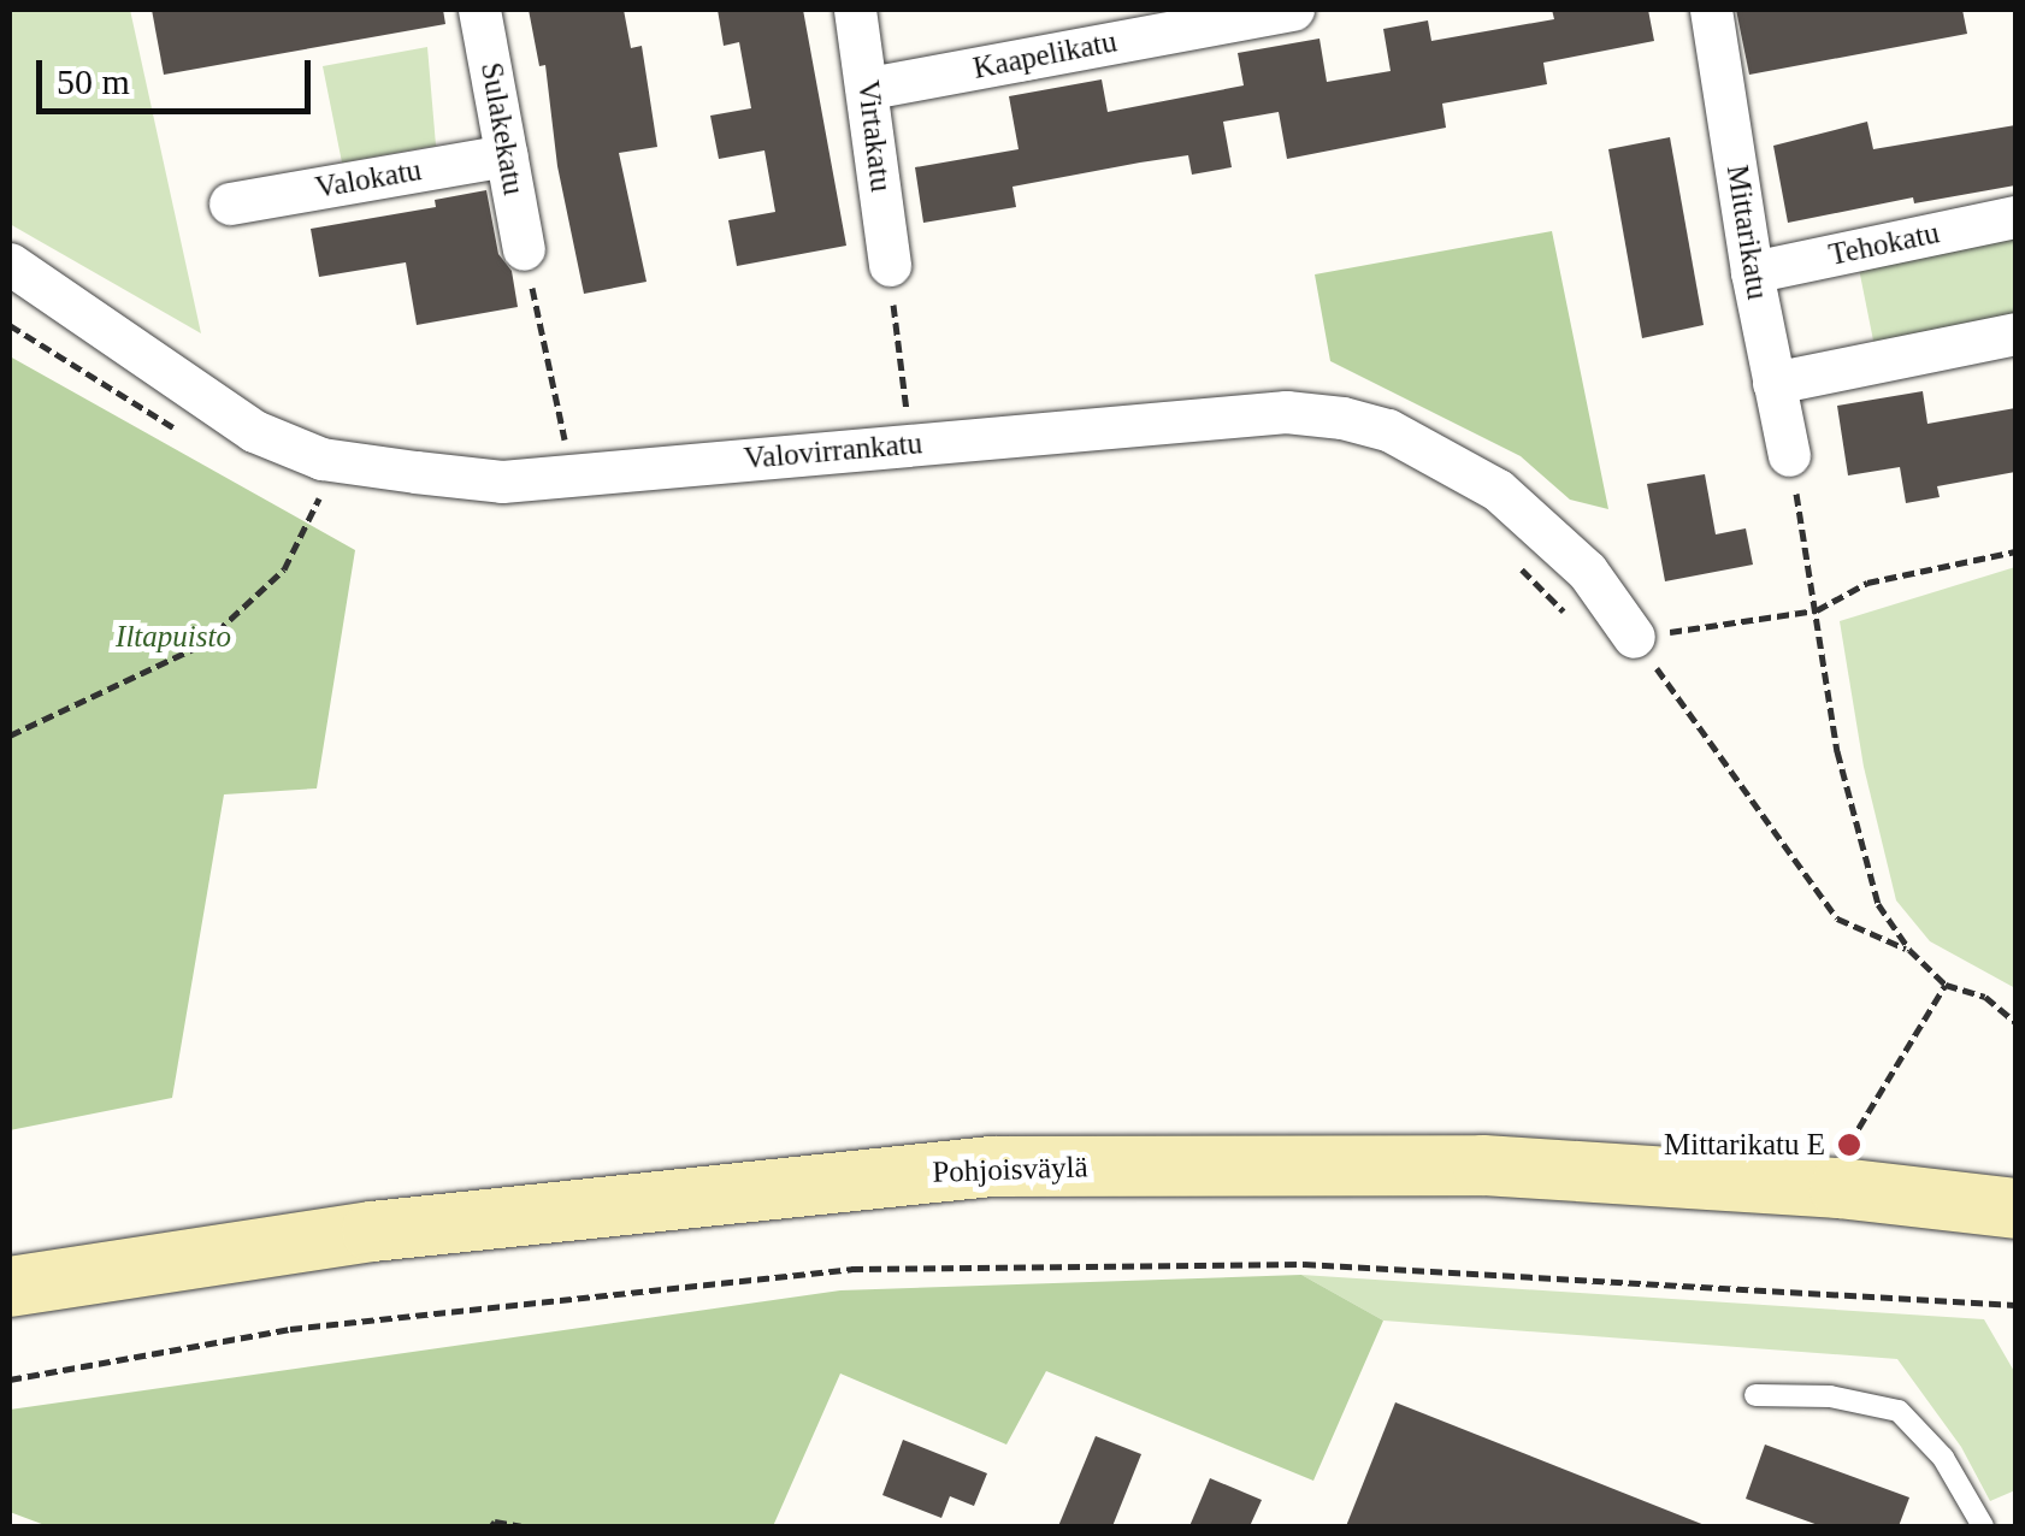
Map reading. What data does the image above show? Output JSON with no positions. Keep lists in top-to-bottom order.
{
  "streets": {
    "main road": ["Pohjoisväylä"],
    "street": [
      "Kaapelikatu",
      "Sulakekatu",
      "Virtakatu",
      "Valokatu",
      "Mittarikatu",
      "Tehokatu",
      "Valovirrankatu"
    ]
  },
  "crossings": [
    ["Kaapelikatu", "Virtakatu"],
    ["Sulakekatu", "Valokatu"],
    ["Mittarikatu", "Tehokatu"]
  ],
  "parks": ["Iltapuisto"],
  "places": ["Mittarikatu E"],
  "scale_bar": "50 m"
}
